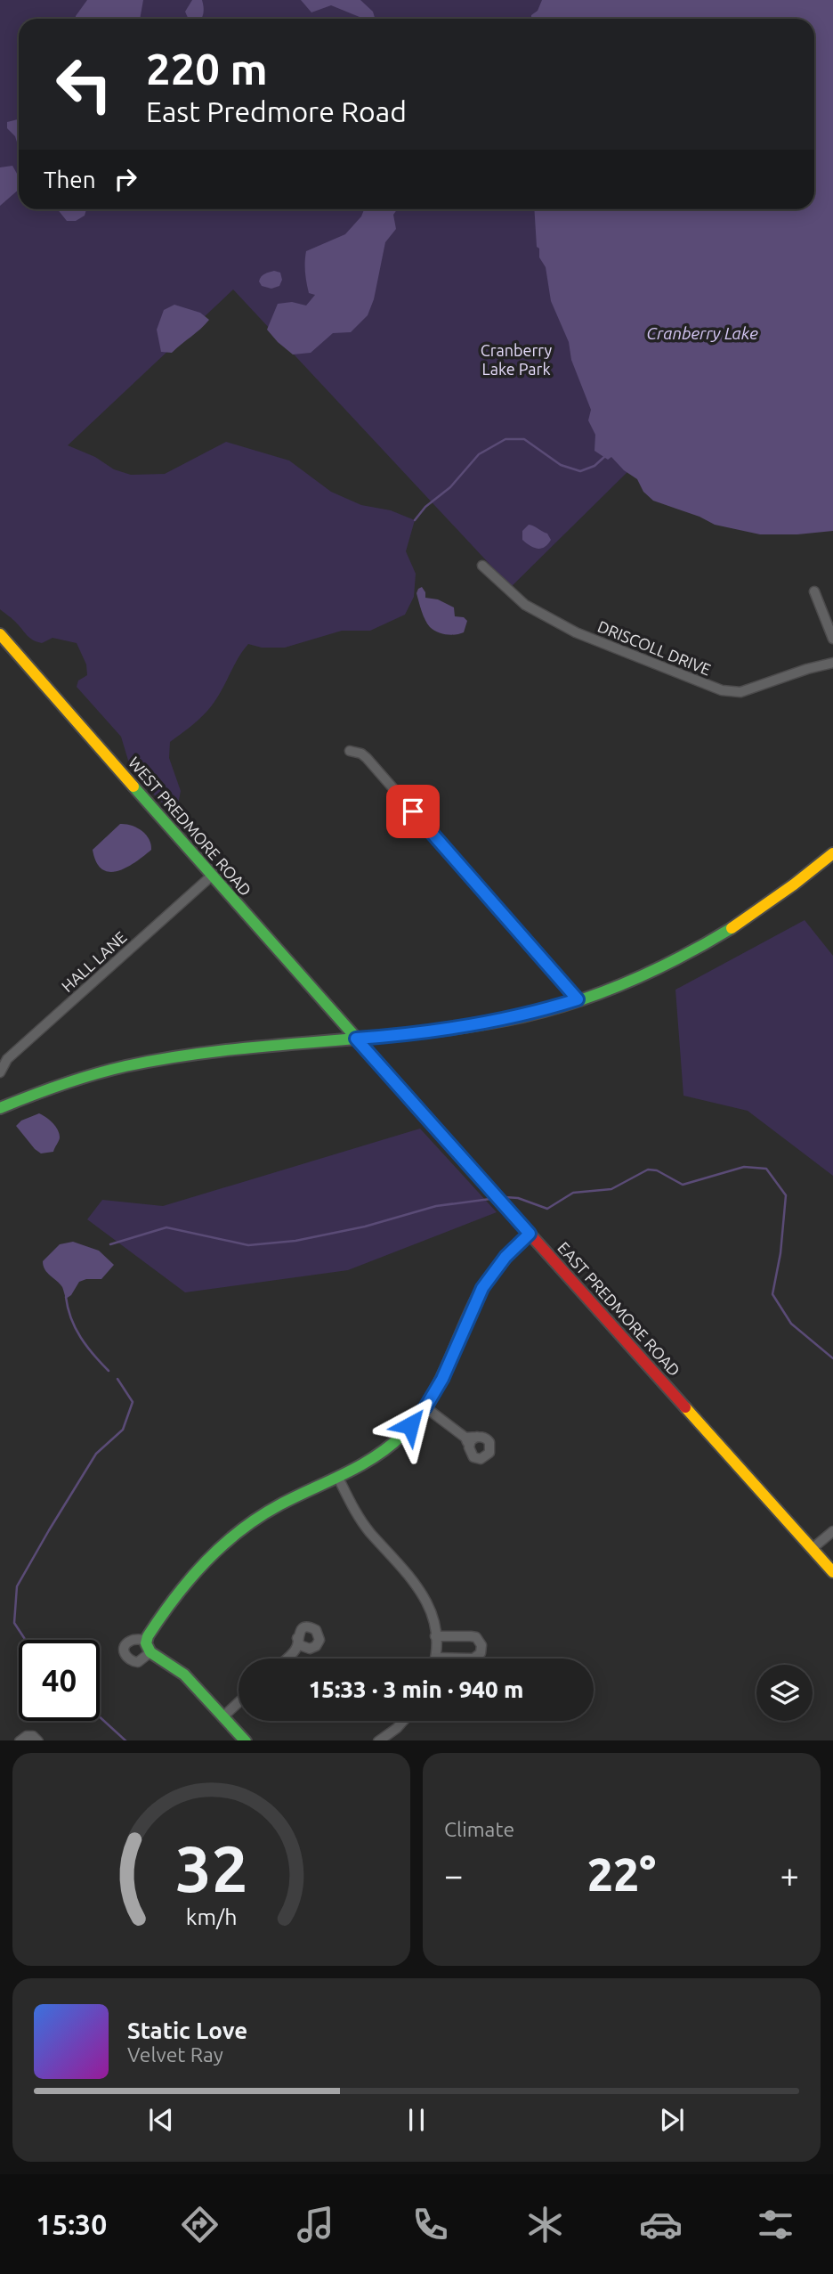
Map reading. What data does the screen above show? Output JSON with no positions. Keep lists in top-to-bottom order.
{
  "streets": {
    "street": [
      "DRISCOLL DRIVE",
      "WEST PREDMORE ROAD",
      "HALL LANE",
      "EAST PREDMORE ROAD"
    ]
  },
  "crossings": [
    ["WEST PREDMORE ROAD", "HALL LANE"],
    ["WEST PREDMORE ROAD", "EAST PREDMORE ROAD"]
  ],
  "water": ["Cranberry Lake"],
  "parks": ["Cranberry Lake Park"],
  "page": {
    "turn": ["220 m", "East Predmore Road"],
    "then": "Then",
    "limit": "40",
    "trip": "15:33 · 3 min · 940 m",
    "tile": "Climate",
    "heat": ["−", "22°", "+"],
    "song": ["Static Love", "Velvet Ray"],
    "tabs": "15:30",
    "gauge": ["32", "km/h"]
  }
}
